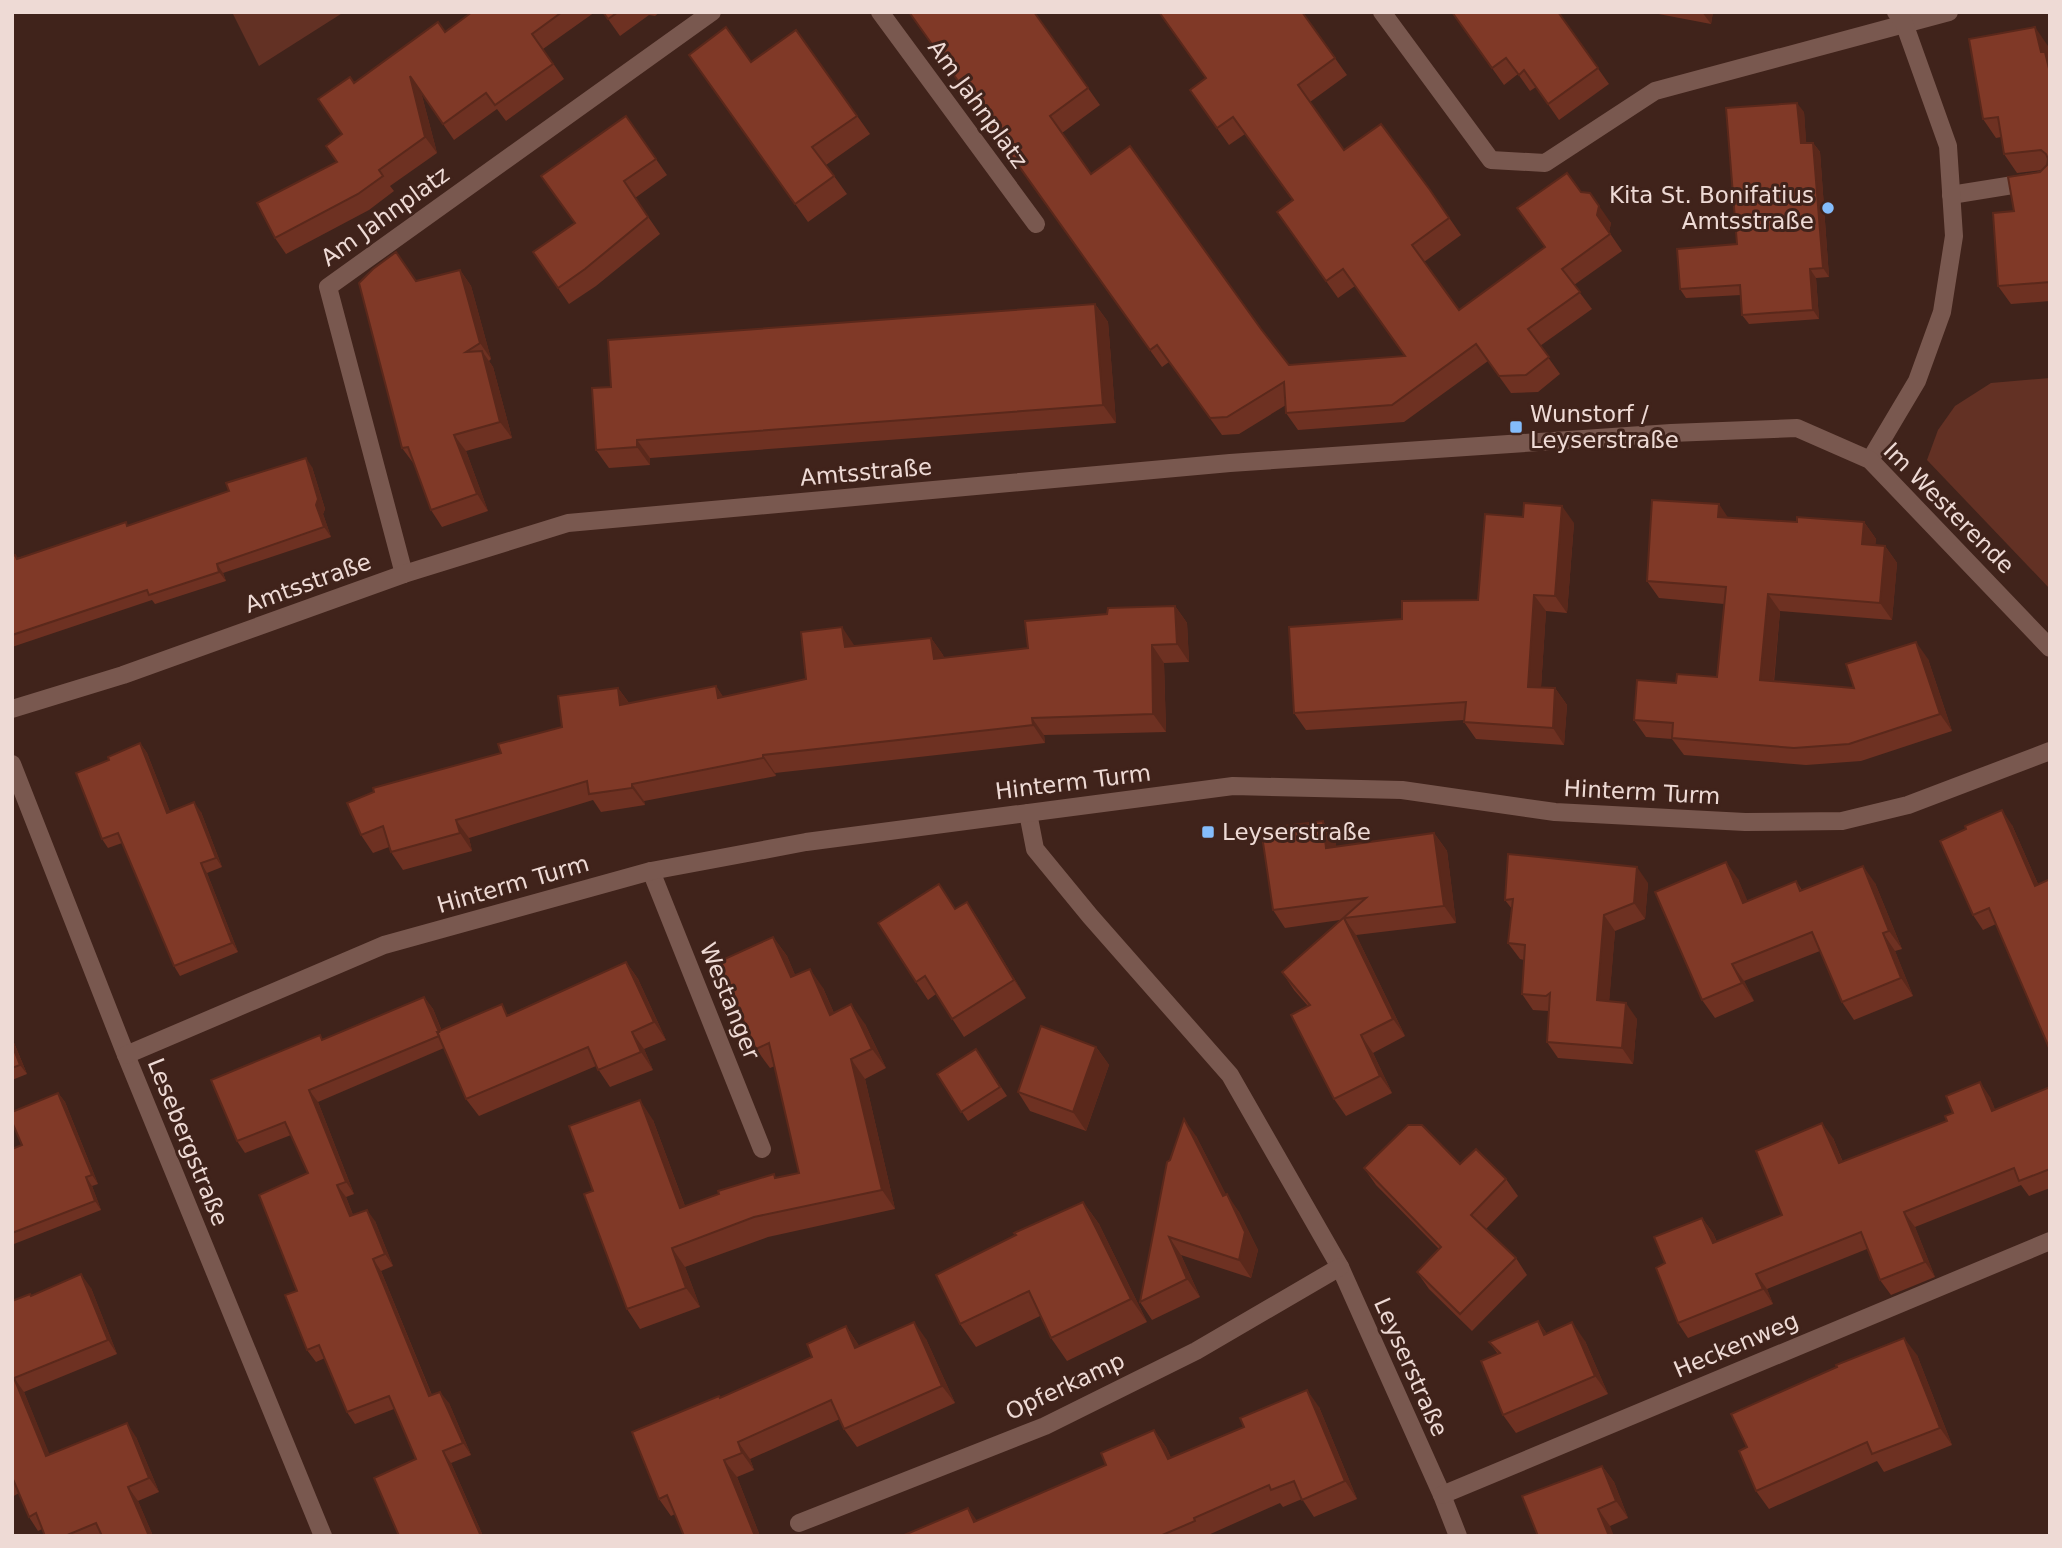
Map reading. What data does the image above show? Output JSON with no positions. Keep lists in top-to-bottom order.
{
  "streets": {
    "street": [
      "Am Jahnplatz",
      "Amtsstraße",
      "Im Westerende",
      "Hinterm Turm",
      "Westanger",
      "Lesebergstraße",
      "Heckenweg",
      "Leyserstraße",
      "Opferkamp"
    ]
  },
  "crossings": [
    ["Am Jahnplatz", "Amtsstraße"],
    ["Amtsstraße", "Im Westerende"],
    ["Hinterm Turm", "Westanger"],
    ["Hinterm Turm", "Lesebergstraße"],
    ["Hinterm Turm", "Leyserstraße"],
    ["Heckenweg", "Leyserstraße"],
    ["Leyserstraße", "Opferkamp"]
  ],
  "places": {
    "other": ["Kita St. Bonifatius Amtsstraße"],
    "transit": ["Wunstorf / Leyserstraße", "Leyserstraße"]
  }
}
